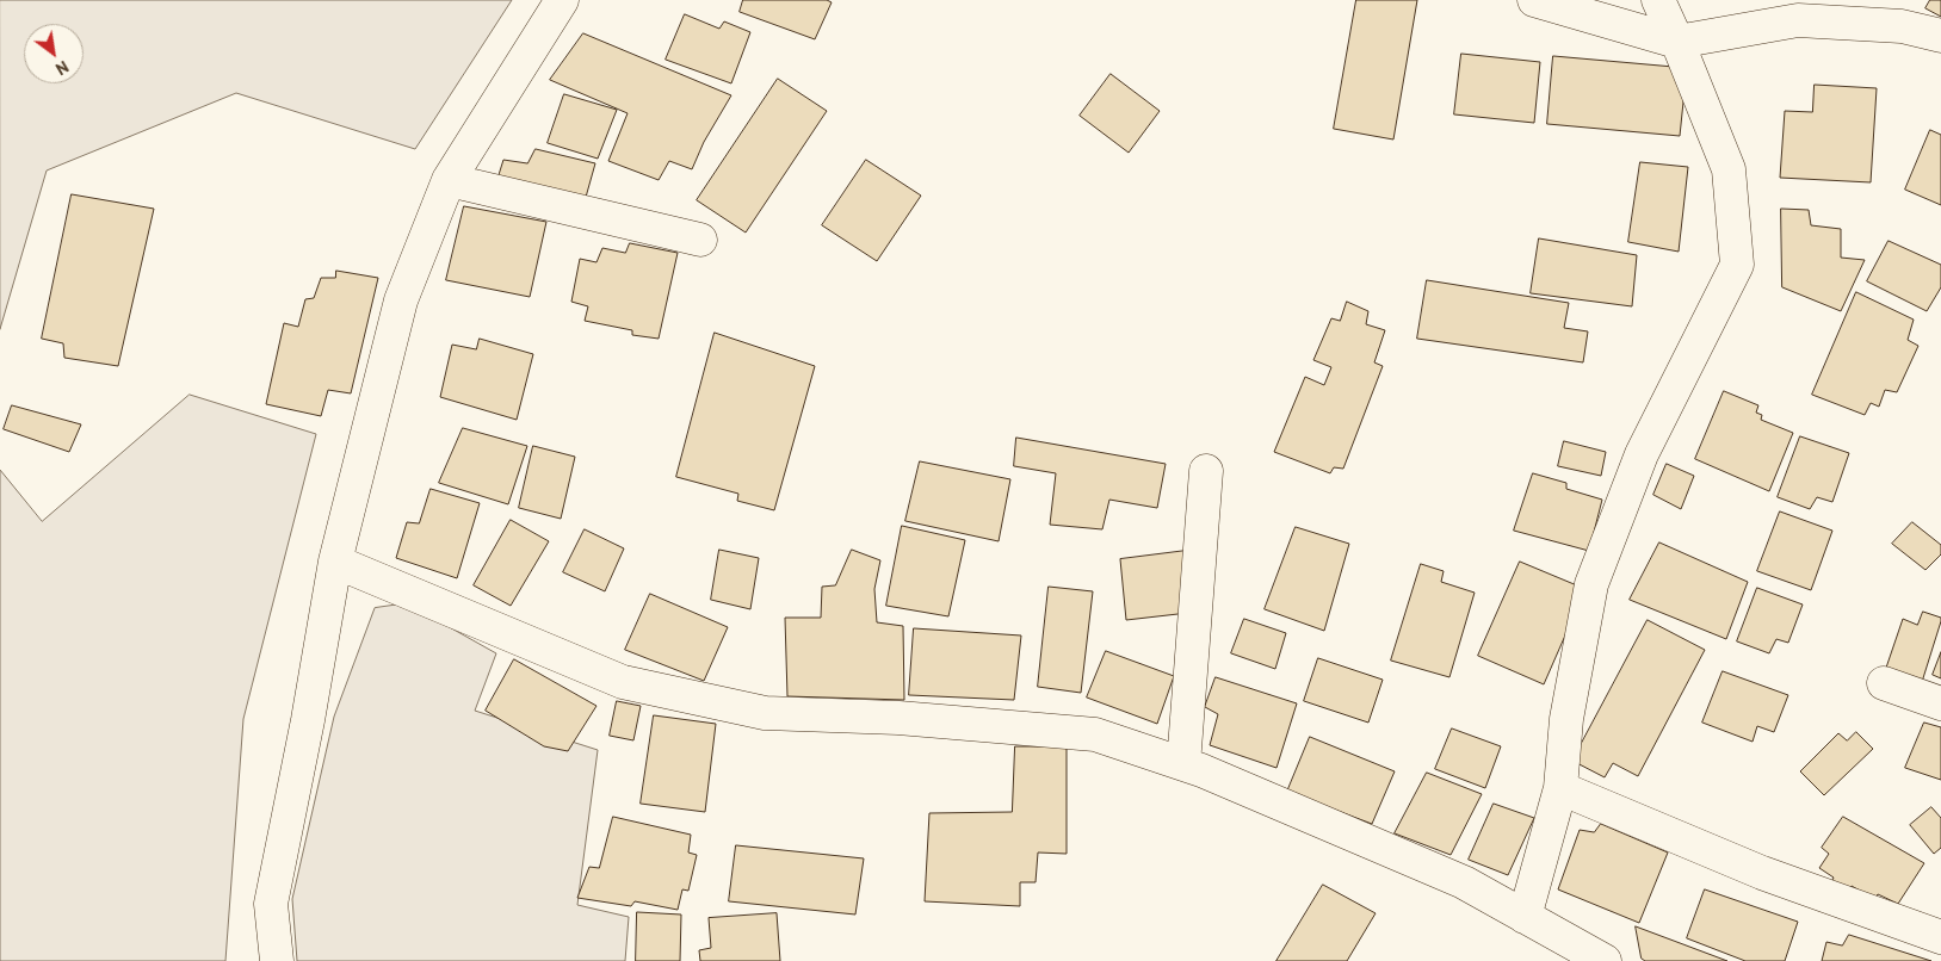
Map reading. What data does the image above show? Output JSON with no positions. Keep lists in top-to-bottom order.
{
  "north": "bottom right"
}
